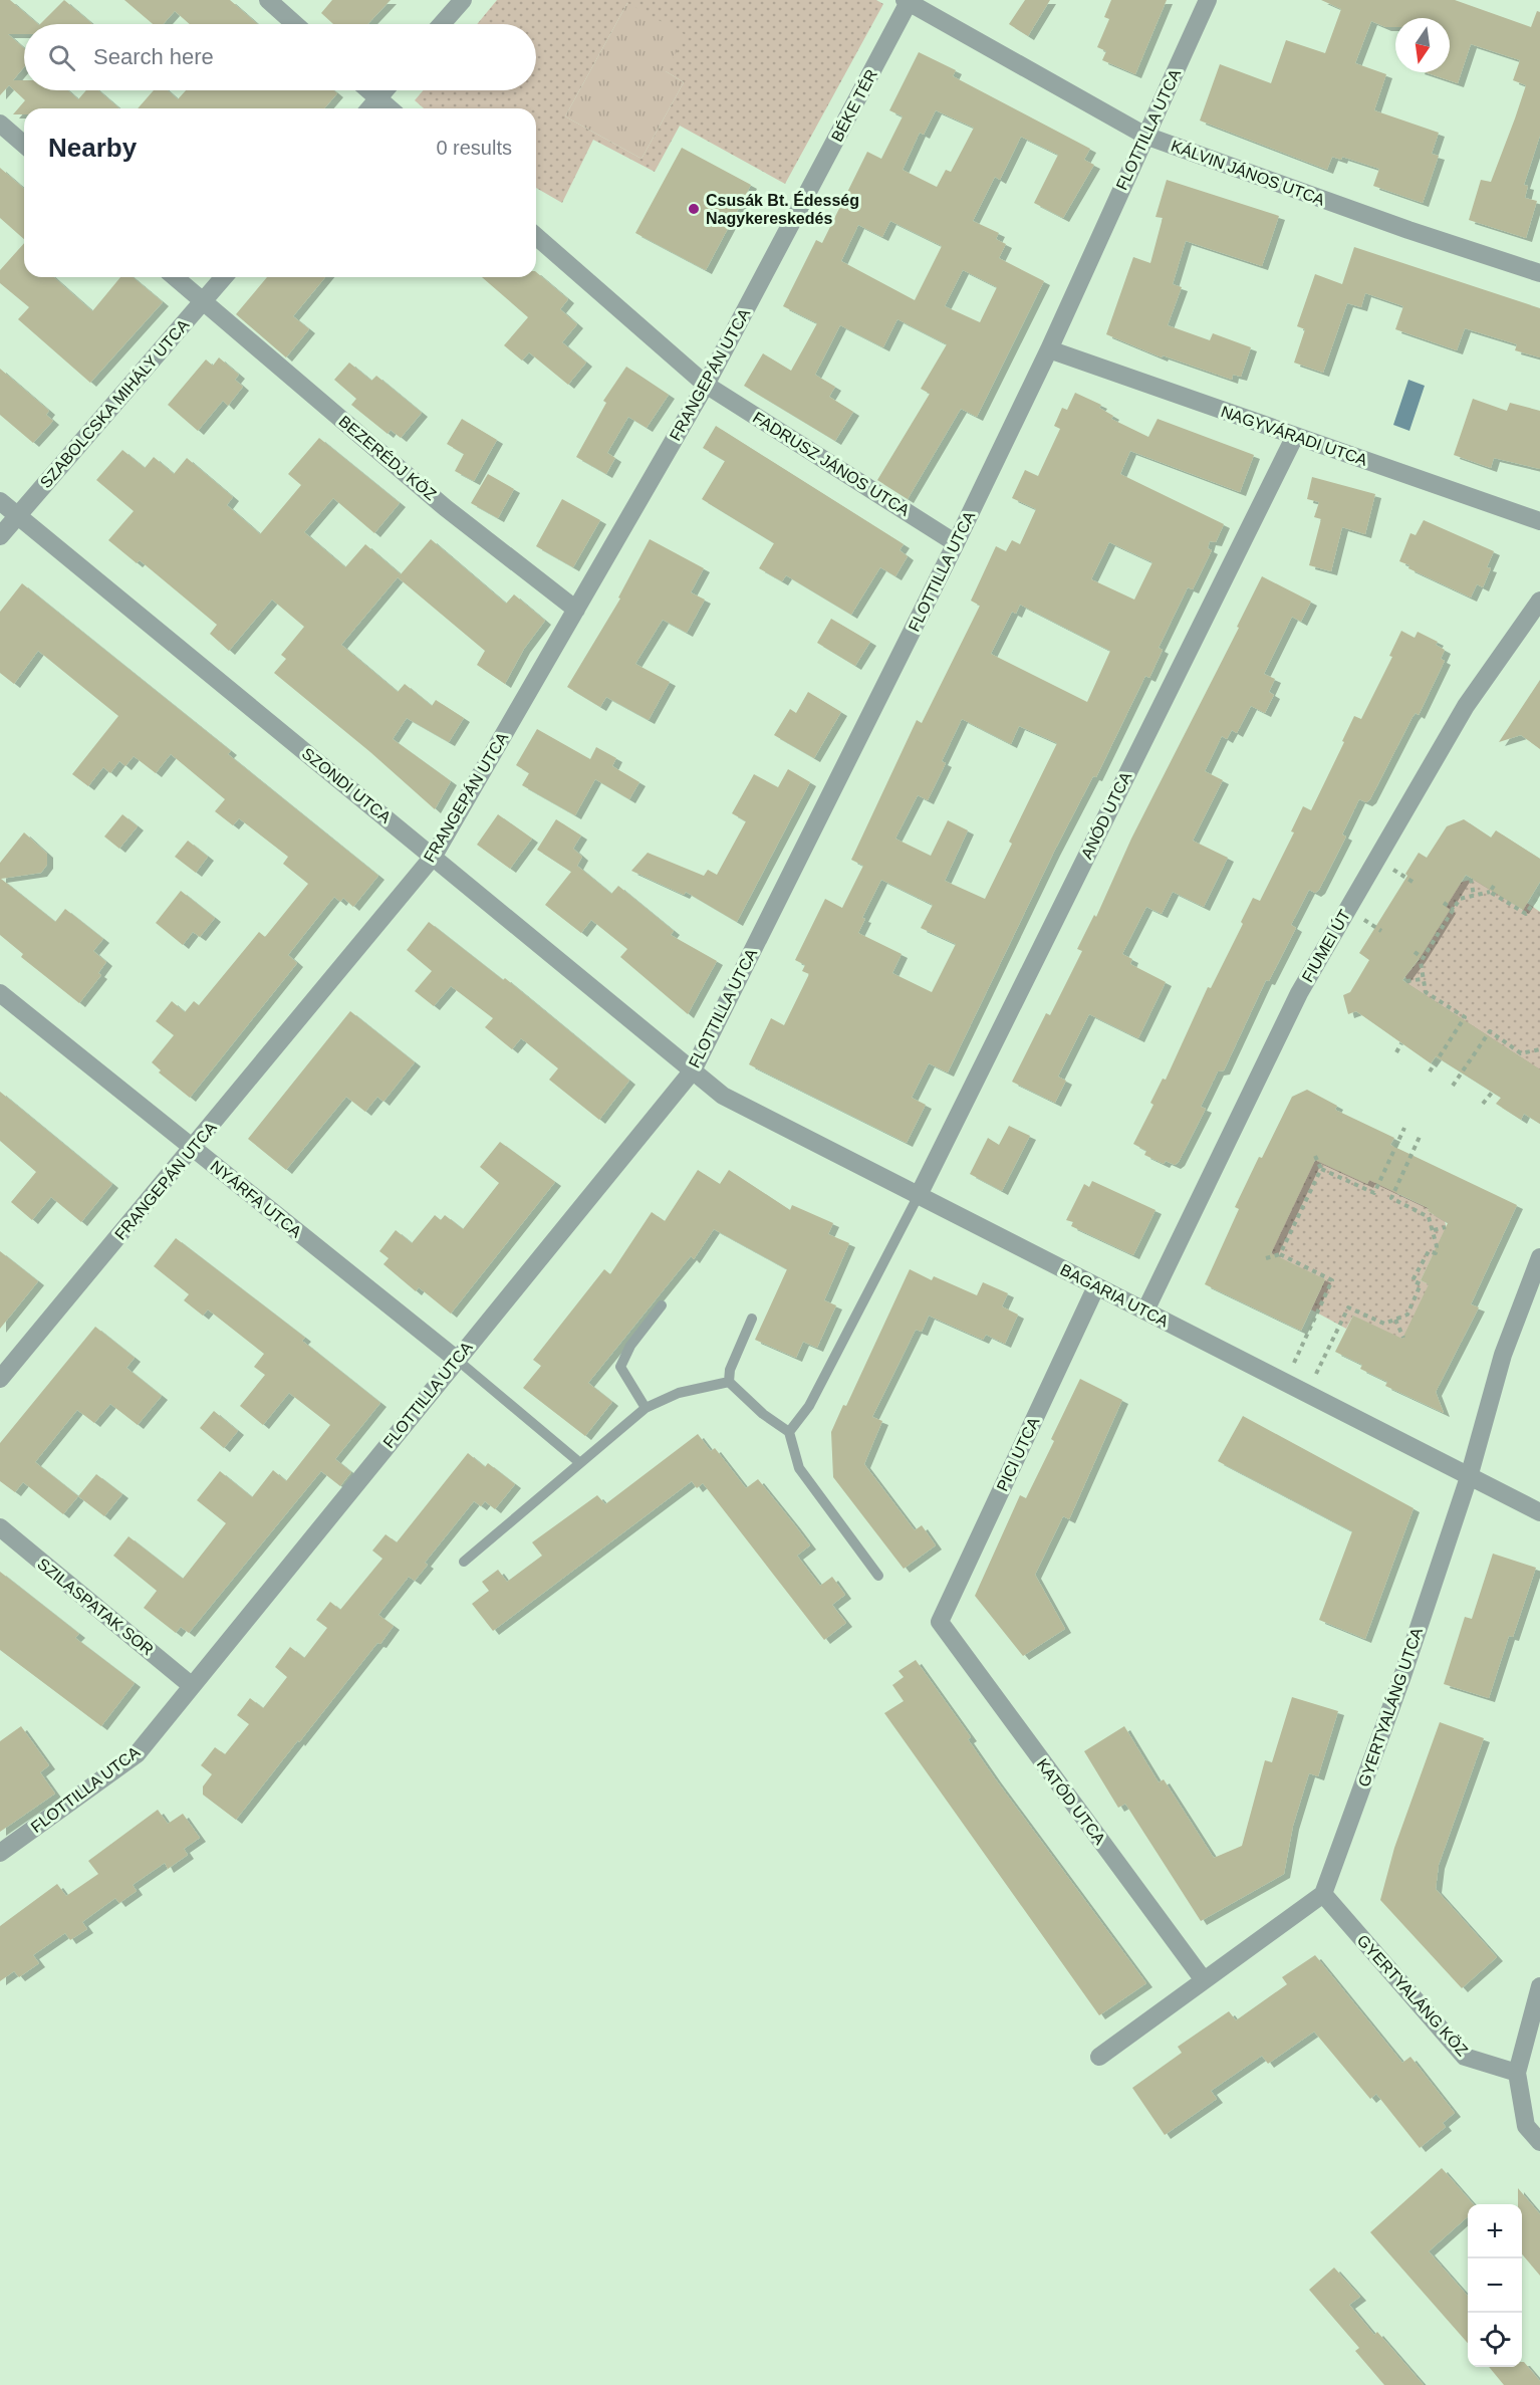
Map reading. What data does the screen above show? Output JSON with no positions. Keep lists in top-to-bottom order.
{
  "streets": {
    "street": [
      "BÉKE TÉR",
      "FLOTTILLA UTCA",
      "KÁLVIN JÁNOS UTCA",
      "FRANGEPÁN UTCA",
      "SZABOLCSKA MIHÁLY UTCA",
      "NAGYVÁRADI UTCA",
      "BEZERÉDJ KÖZ",
      "FADRUSZ JÁNOS UTCA",
      "SZONDI UTCA",
      "ANÓD UTCA",
      "FIUMEI ÚT",
      "NYÁRFA UTCA",
      "BAGARIA UTCA",
      "PICI UTCA",
      "SZILASPATAK SOR",
      "GYERTYALÁNG UTCA",
      "KATÓD UTCA",
      "GYERTYALÁNG KÖZ"
    ]
  },
  "crossings": [
    ["BÉKE TÉR", "KÁLVIN JÁNOS UTCA"],
    ["BÉKE TÉR", "FRANGEPÁN UTCA"],
    ["FLOTTILLA UTCA", "KÁLVIN JÁNOS UTCA"],
    ["FLOTTILLA UTCA", "NAGYVÁRADI UTCA"],
    ["FLOTTILLA UTCA", "FADRUSZ JÁNOS UTCA"],
    ["FLOTTILLA UTCA", "SZONDI UTCA"],
    ["FLOTTILLA UTCA", "NYÁRFA UTCA"],
    ["FLOTTILLA UTCA", "BAGARIA UTCA"],
    ["FLOTTILLA UTCA", "SZILASPATAK SOR"],
    ["FRANGEPÁN UTCA", "BEZERÉDJ KÖZ"],
    ["FRANGEPÁN UTCA", "FADRUSZ JÁNOS UTCA"],
    ["FRANGEPÁN UTCA", "SZONDI UTCA"],
    ["FRANGEPÁN UTCA", "NYÁRFA UTCA"],
    ["SZABOLCSKA MIHÁLY UTCA", "BEZERÉDJ KÖZ"],
    ["SZABOLCSKA MIHÁLY UTCA", "SZONDI UTCA"],
    ["NAGYVÁRADI UTCA", "ANÓD UTCA"],
    ["SZONDI UTCA", "BAGARIA UTCA"],
    ["ANÓD UTCA", "BAGARIA UTCA"],
    ["FIUMEI ÚT", "BAGARIA UTCA"],
    ["BAGARIA UTCA", "PICI UTCA"],
    ["BAGARIA UTCA", "GYERTYALÁNG UTCA"],
    ["PICI UTCA", "KATÓD UTCA"],
    ["GYERTYALÁNG UTCA", "GYERTYALÁNG KÖZ"]
  ],
  "places": ["Csusák Bt. Édesség Nagykereskedés"],
  "north": "bottom",
  "page": {
    "search": "Search here",
    "heading": ["Nearby", "0 results"],
    "map_buttons": ["+", "−"]
  }
}
